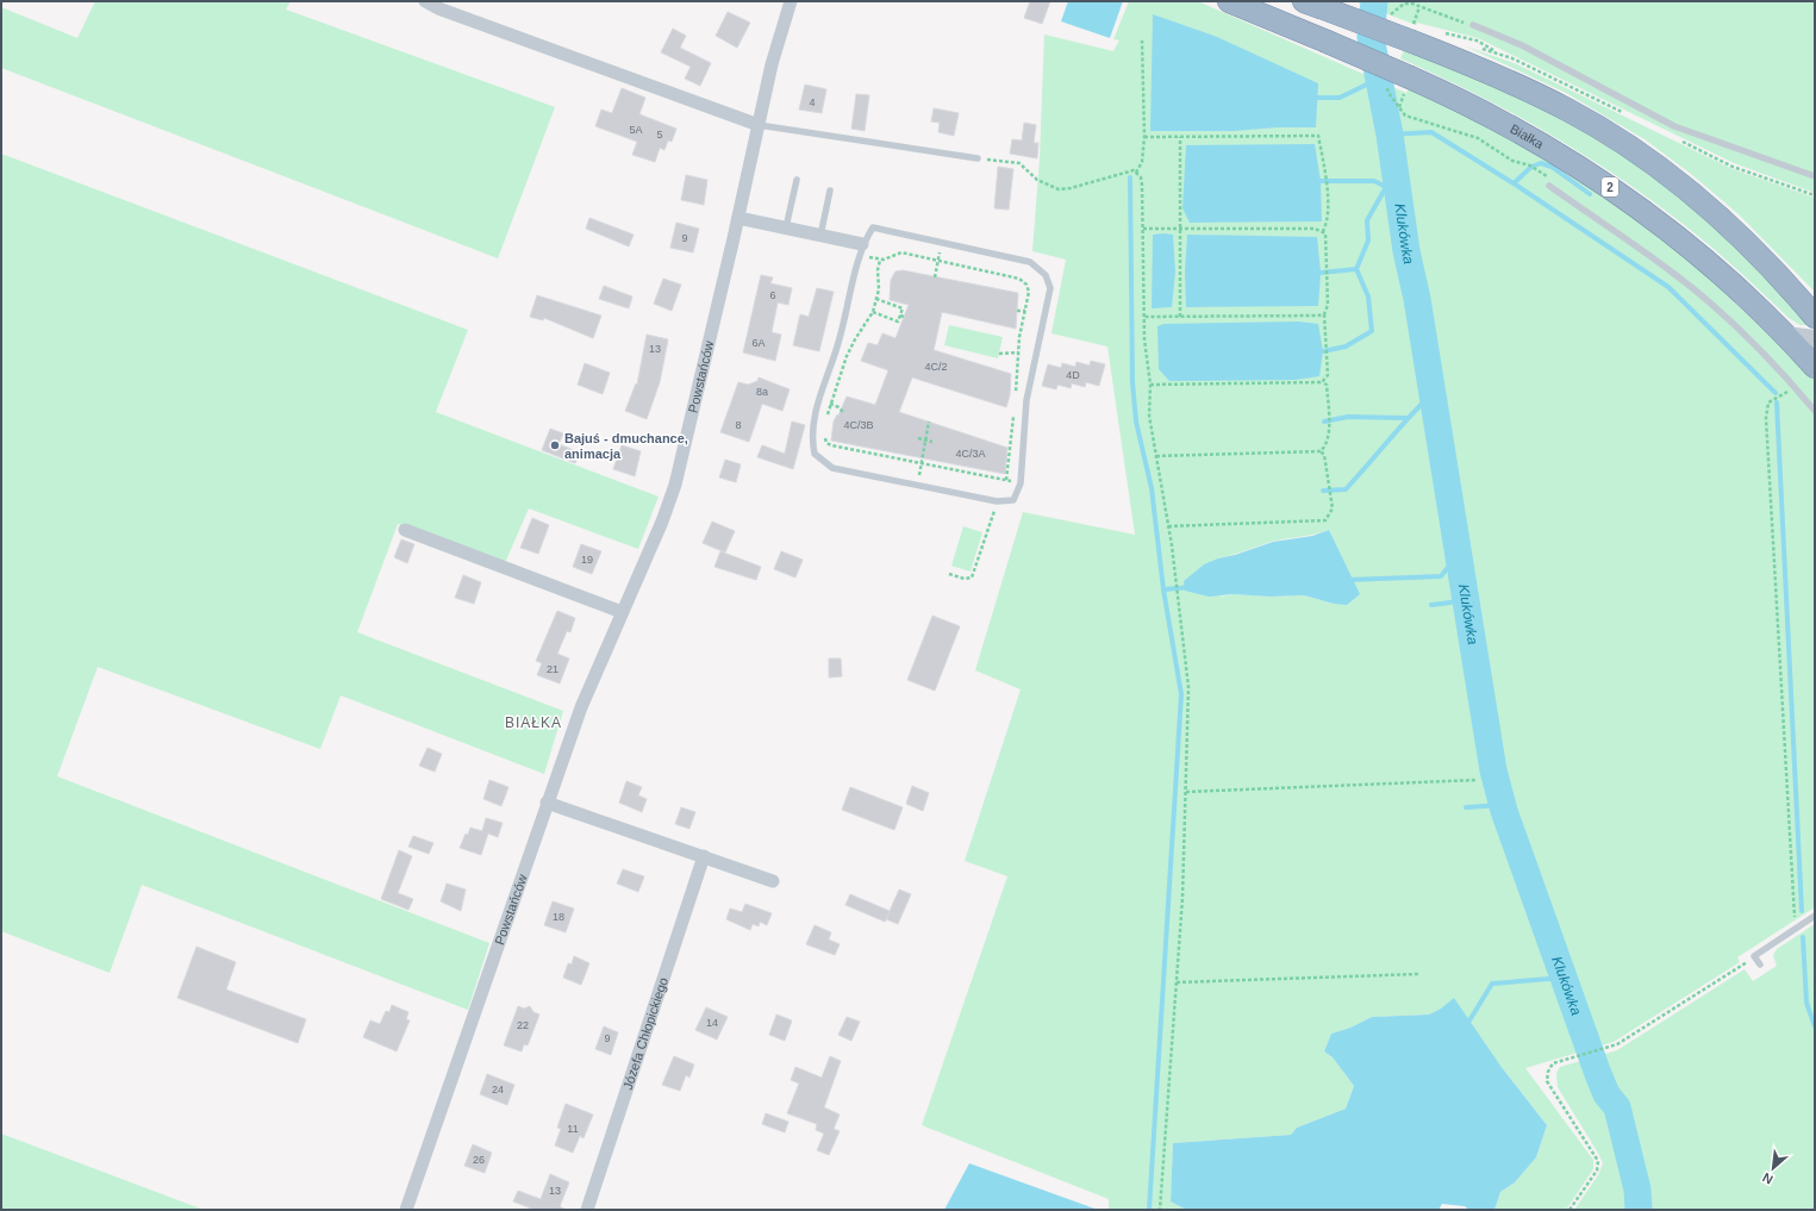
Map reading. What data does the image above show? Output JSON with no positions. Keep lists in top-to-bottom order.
{
  "streets": {
    "highway": ["Białka", "2"],
    "street": ["Powstańców", "Józefa Chłopickiego"]
  },
  "crossings": [
    ["Białka", "2"]
  ],
  "districts": ["BIAŁKA"],
  "water": ["Klukówka"],
  "places": ["Bajuś - dmuchance, animacja"],
  "house_numbers": [
    "4",
    "5A",
    "5",
    "9",
    "6",
    "6A",
    "13",
    "4C/2",
    "4D",
    "8a",
    "8",
    "4C/3B",
    "4C/3A",
    "19",
    "21",
    "18",
    "14",
    "22",
    "9",
    "24",
    "11",
    "26",
    "13"
  ],
  "north": "bottom left"
}
